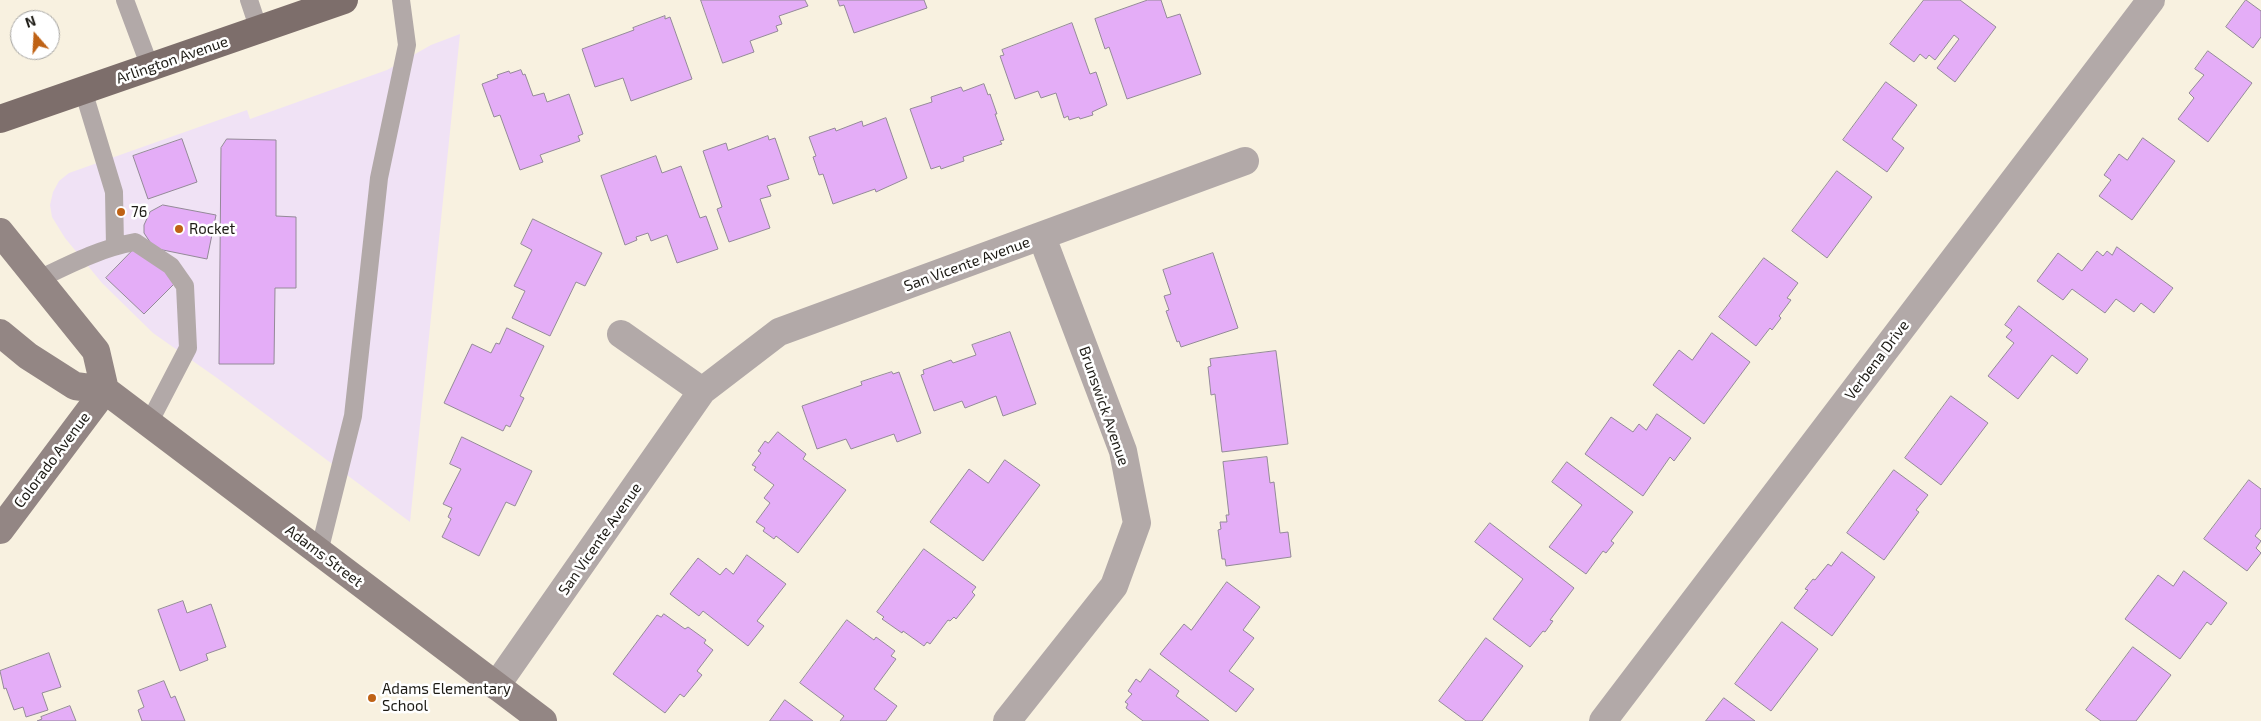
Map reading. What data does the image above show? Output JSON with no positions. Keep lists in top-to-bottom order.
{
  "streets": {
    "main road": ["Arlington Avenue", "Colorado Avenue", "Adams Street"],
    "street": ["San Vicente Avenue", "Verbena Drive", "Brunswick Avenue"]
  },
  "crossings": [
    ["San Vicente Avenue", "Brunswick Avenue"],
    ["San Vicente Avenue", "Adams Street"],
    ["Colorado Avenue", "Adams Street"]
  ],
  "places": ["76", "Rocket", "Adams Elementary School"],
  "north": "top"
}
